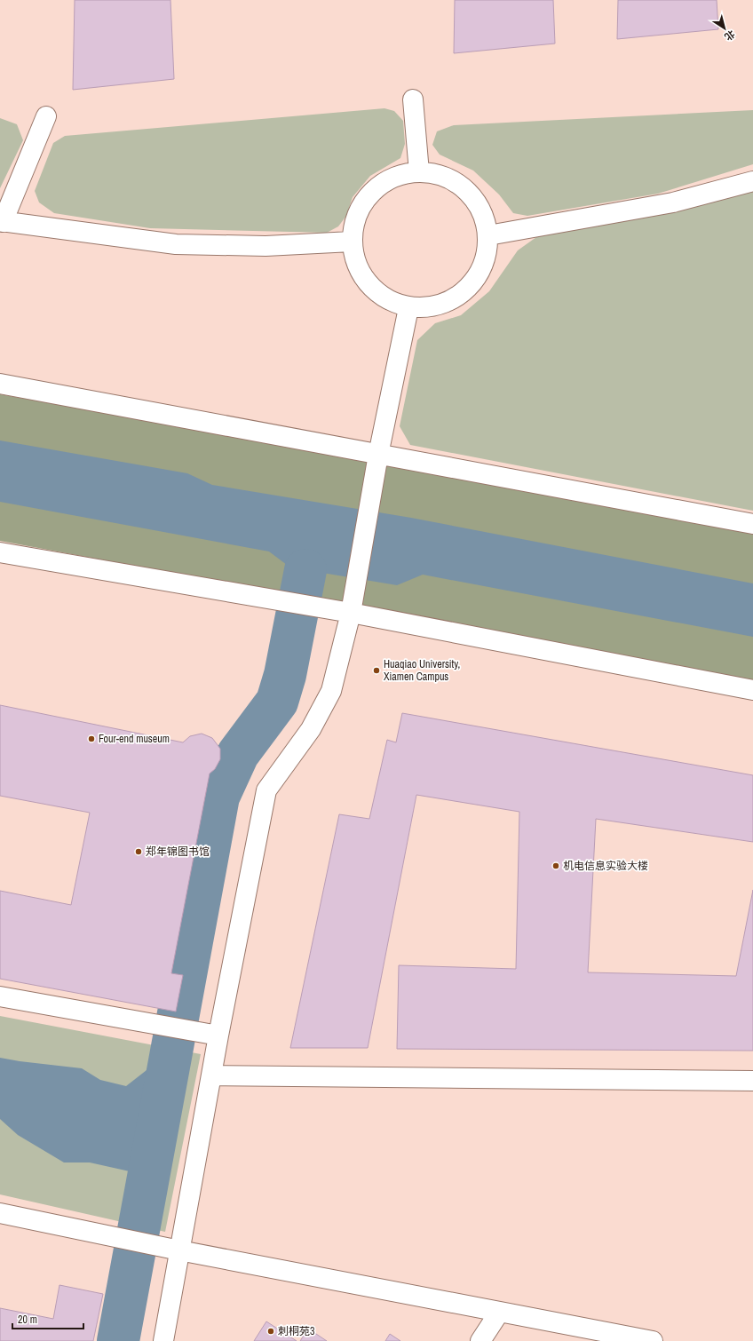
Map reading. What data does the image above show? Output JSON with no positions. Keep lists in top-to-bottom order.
{
  "places": [
    "Huaqiao University, Xiamen Campus",
    "Four-end museum",
    "郑年锦图书馆",
    "机电信息实验大楼",
    "刺桐苑3"
  ],
  "scale_bar": "20 m",
  "north": "bottom right"
}
